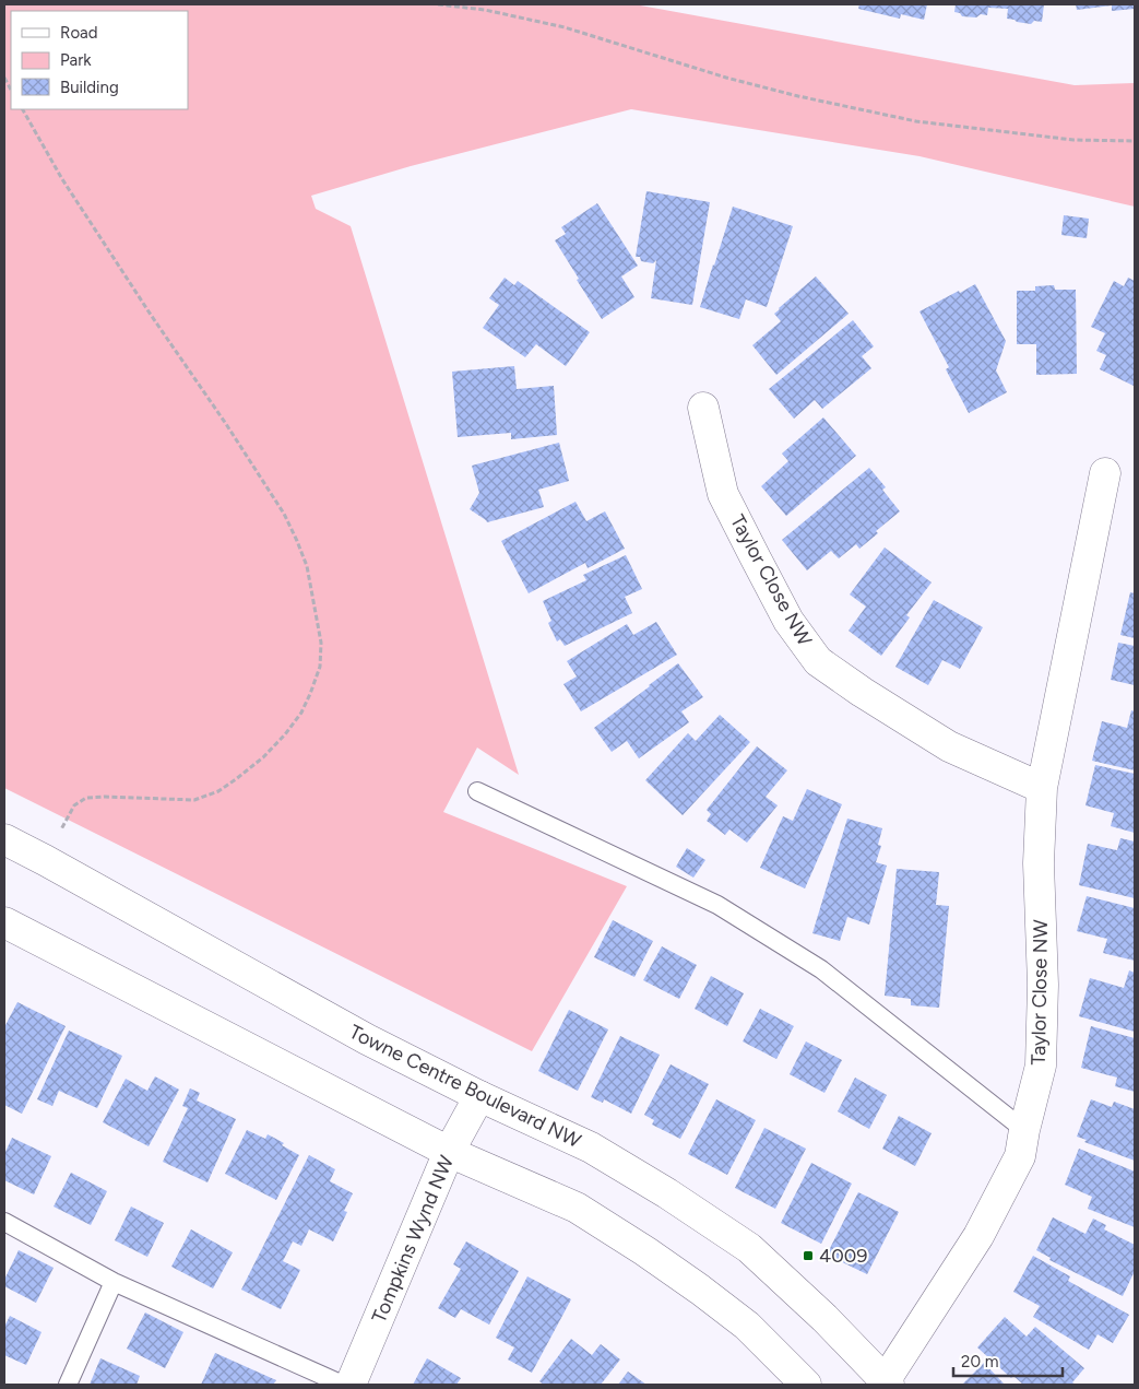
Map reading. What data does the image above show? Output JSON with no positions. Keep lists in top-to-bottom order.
{
  "streets": {
    "street": ["Taylor Close NW", "Towne Centre Boulevard NW", "Tompkins Wynd NW"]
  },
  "crossings": [
    ["Taylor Close NW", "Towne Centre Boulevard NW"],
    ["Towne Centre Boulevard NW", "Tompkins Wynd NW"]
  ],
  "places": {
    "transit": ["4009"]
  },
  "legend": ["Road", "Park", "Building"],
  "scale_bar": "20 m"
}
